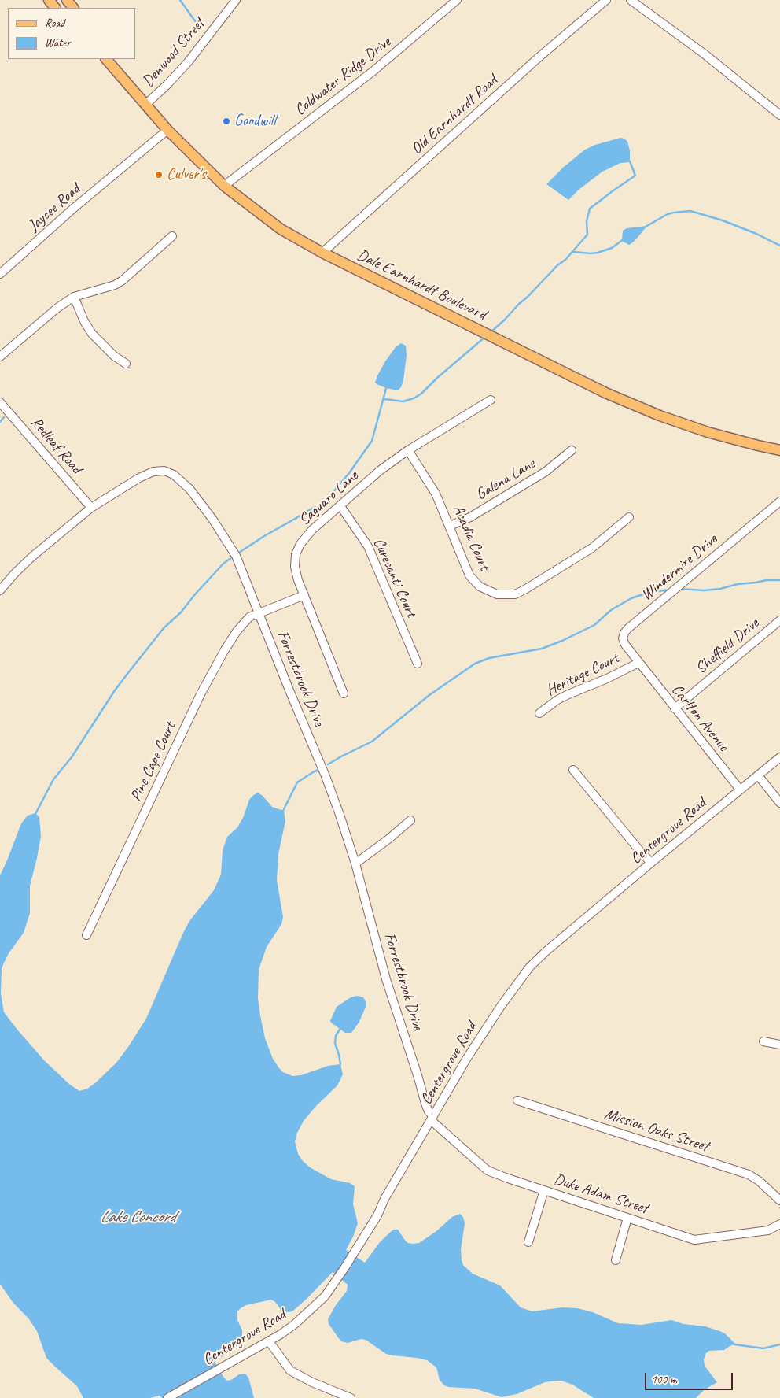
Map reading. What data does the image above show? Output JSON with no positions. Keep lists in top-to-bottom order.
{
  "streets": {
    "main road": ["Dale Earnhardt Boulevard"],
    "street": [
      "Denwood Street",
      "Coldwater Ridge Drive",
      "Old Earnhardt Road",
      "Jaycee Road",
      "Redleaf Road",
      "Galena Lane",
      "Saguaro Lane",
      "Acadia Court",
      "Windermire Drive",
      "Curecanti Court",
      "Sheffield Drive",
      "Heritage Court",
      "Forrestbrook Drive",
      "Carlton Avenue",
      "Pine Cape Court",
      "Centergrove Road",
      "Mission Oaks Street",
      "Duke Adam Street"
    ]
  },
  "crossings": [
    ["Denwood Street", "Dale Earnhardt Boulevard"],
    ["Coldwater Ridge Drive", "Dale Earnhardt Boulevard"],
    ["Old Earnhardt Road", "Dale Earnhardt Boulevard"],
    ["Jaycee Road", "Dale Earnhardt Boulevard"],
    ["Redleaf Road", "Forrestbrook Drive"],
    ["Galena Lane", "Acadia Court"],
    ["Saguaro Lane", "Acadia Court"],
    ["Saguaro Lane", "Curecanti Court"],
    ["Saguaro Lane", "Pine Cape Court"],
    ["Windermire Drive", "Heritage Court"],
    ["Windermire Drive", "Carlton Avenue"],
    ["Sheffield Drive", "Carlton Avenue"],
    ["Heritage Court", "Carlton Avenue"],
    ["Forrestbrook Drive", "Pine Cape Court"],
    ["Forrestbrook Drive", "Centergrove Road"],
    ["Forrestbrook Drive", "Duke Adam Street"],
    ["Carlton Avenue", "Centergrove Road"],
    ["Centergrove Road", "Duke Adam Street"]
  ],
  "water": ["Lake Concord"],
  "places": ["Goodwill", "Culver's"],
  "legend": ["Road", "Water"],
  "scale_bar": "100 m"
}
